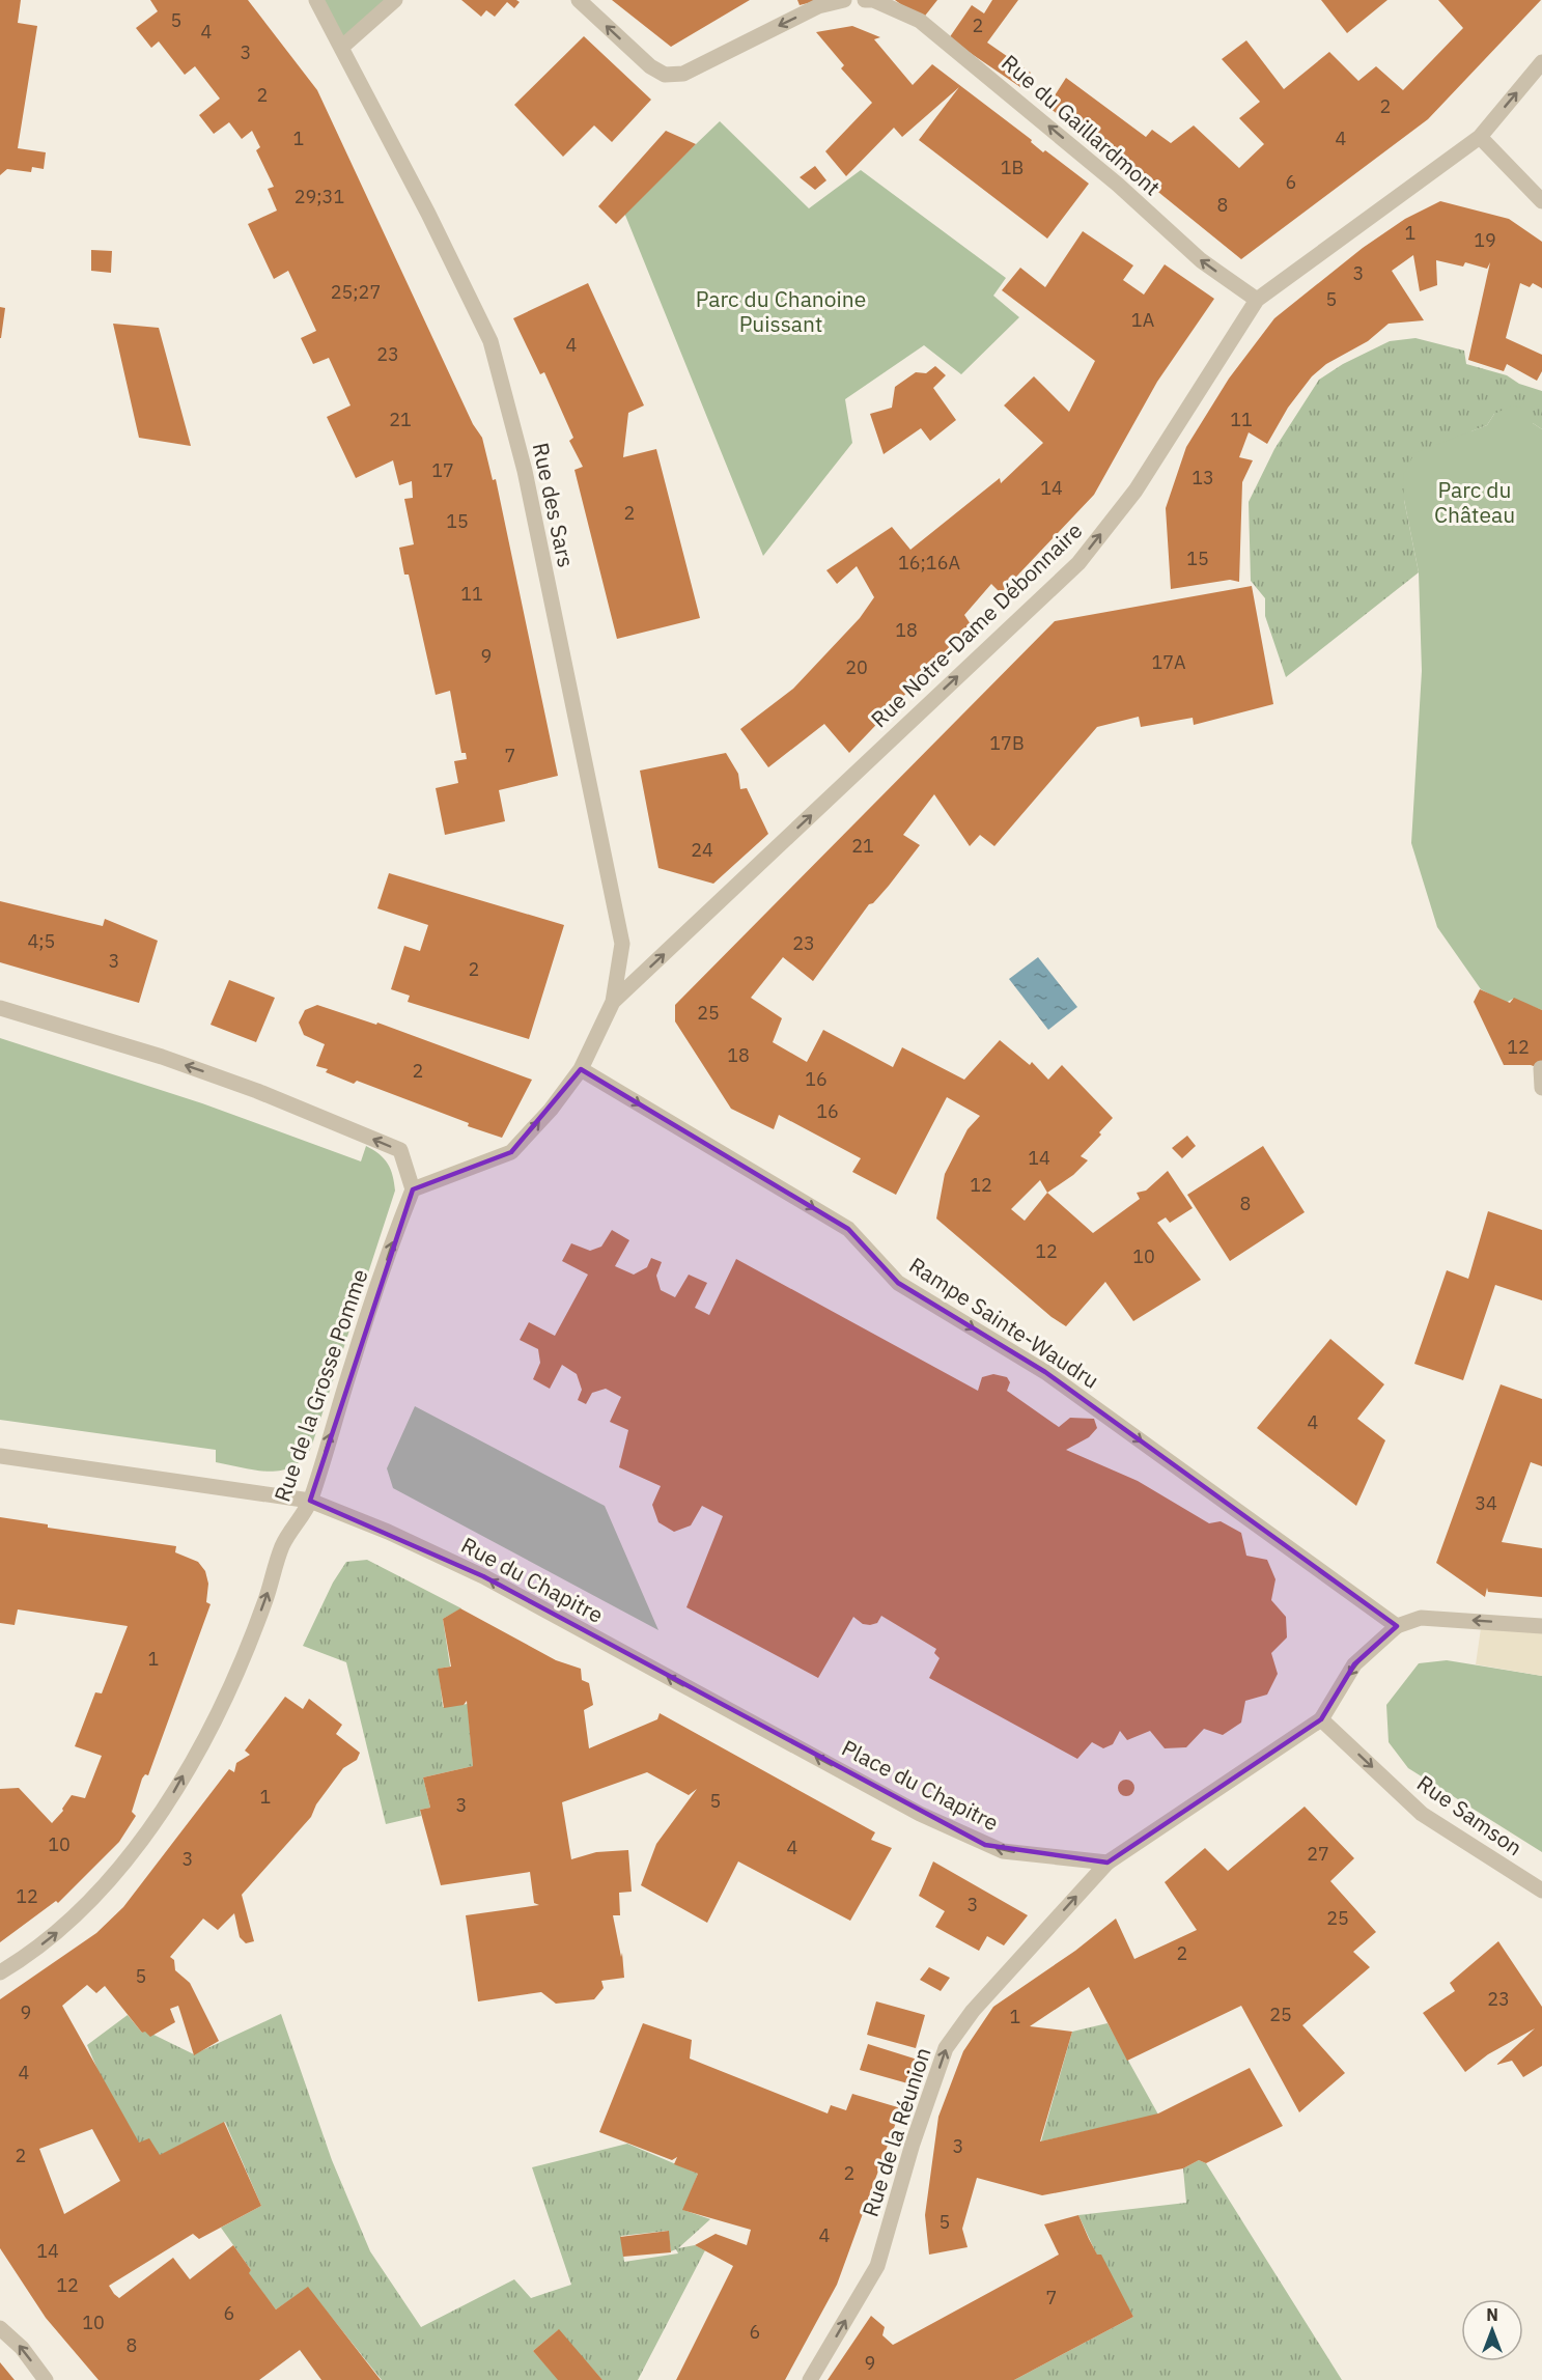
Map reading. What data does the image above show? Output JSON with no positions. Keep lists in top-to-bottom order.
{
  "streets": {
    "street": [
      "Rue du Gaillardmont",
      "Rue des Sars",
      "Rue Notre-Dame Débonnaire",
      "Rampe Sainte-Waudru",
      "Rue de la Grosse Pomme",
      "Rue du Chapitre",
      "Place du Chapitre",
      "Rue Samson",
      "Rue de la Réunion"
    ]
  },
  "crossings": [
    ["Rue du Gaillardmont", "Rue Notre-Dame Débonnaire"],
    ["Rue des Sars", "Rue Notre-Dame Débonnaire"],
    ["Rue de la Grosse Pomme", "Rue du Chapitre"],
    ["Rue du Chapitre", "Place du Chapitre"],
    ["Place du Chapitre", "Rue de la Réunion"]
  ],
  "one_way": [
    "Rue du Gaillardmont",
    "Rue Notre-Dame Débonnaire",
    "Rampe Sainte-Waudru",
    "Rue de la Grosse Pomme",
    "Rue du Chapitre",
    "Place du Chapitre",
    "Rue Samson",
    "Rue de la Réunion"
  ],
  "parks": ["Parc du Chanoine Puissant", "Parc du Château"],
  "house_numbers": [
    "5",
    "2",
    "4",
    "3",
    "2",
    "2",
    "1",
    "4",
    "1B",
    "6",
    "29;31",
    "8",
    "1",
    "19",
    "3",
    "25;27",
    "5",
    "1A",
    "4",
    "23",
    "21",
    "11",
    "17",
    "13",
    "14",
    "2",
    "15",
    "15",
    "16;16A",
    "11",
    "18",
    "9",
    "17A",
    "20",
    "17B",
    "7",
    "21",
    "24",
    "4;5",
    "23",
    "3",
    "2",
    "25",
    "12",
    "18",
    "2",
    "16",
    "16",
    "14",
    "12",
    "8",
    "12",
    "10",
    "4",
    "34",
    "1",
    "1",
    "5",
    "3",
    "10",
    "4",
    "27",
    "3",
    "12",
    "3",
    "25",
    "2",
    "5",
    "23",
    "9",
    "25",
    "1",
    "4",
    "3",
    "2",
    "2",
    "5",
    "4",
    "14",
    "12",
    "7",
    "6",
    "10",
    "6",
    "8",
    "9"
  ],
  "north": "top"
}
